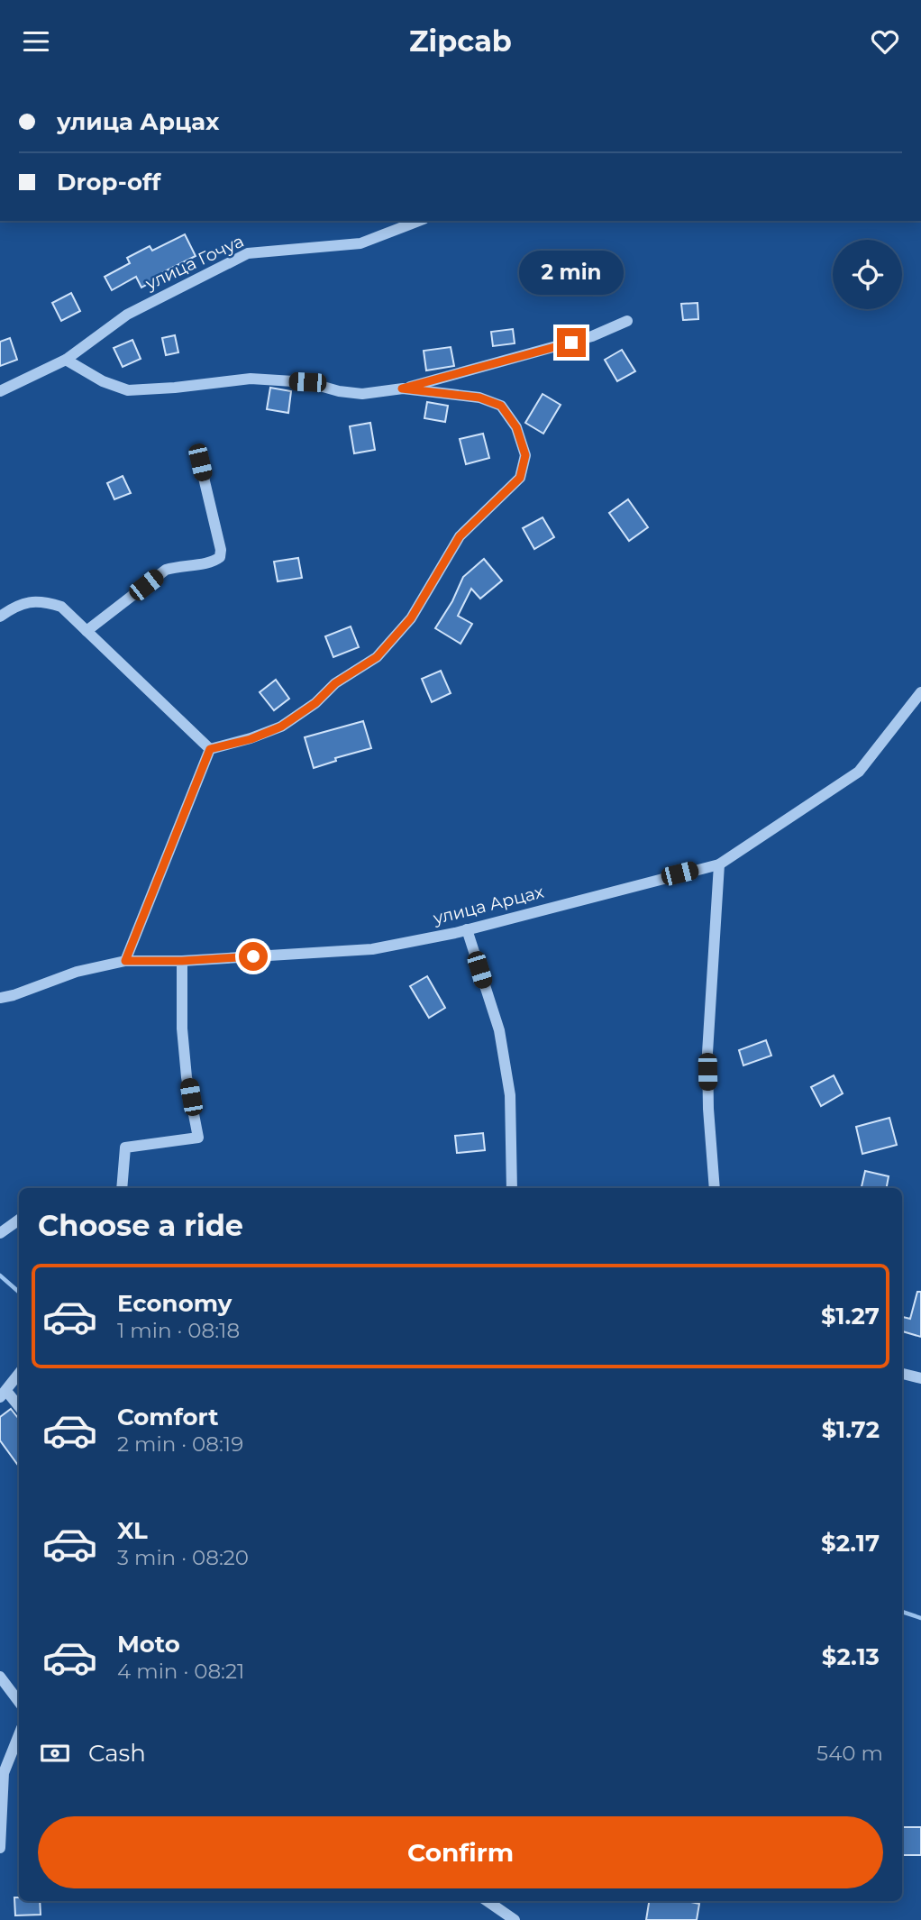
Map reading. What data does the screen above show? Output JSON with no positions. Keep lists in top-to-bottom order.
{
  "streets": {
    "street": ["улица Гочуа", "улица Арцах"]
  },
  "page": {
    "header": "Zipcab",
    "banner": ["улица Арцах", "Drop-off"],
    "bubble": "2 min",
    "heading": "Choose a ride",
    "list": [
      {
        "name": "Economy",
        "note": "1 min · 08:18",
        "value": "$1.27"
      },
      {
        "name": "Comfort",
        "note": "2 min · 08:19",
        "value": "$1.72"
      },
      {
        "name": "XL",
        "note": "3 min · 08:20",
        "value": "$2.17"
      },
      {
        "name": "Moto",
        "note": "4 min · 08:21",
        "value": "$2.13"
      }
    ],
    "pay": ["Cash", "540 m"],
    "buttons": "Confirm"
  }
}
